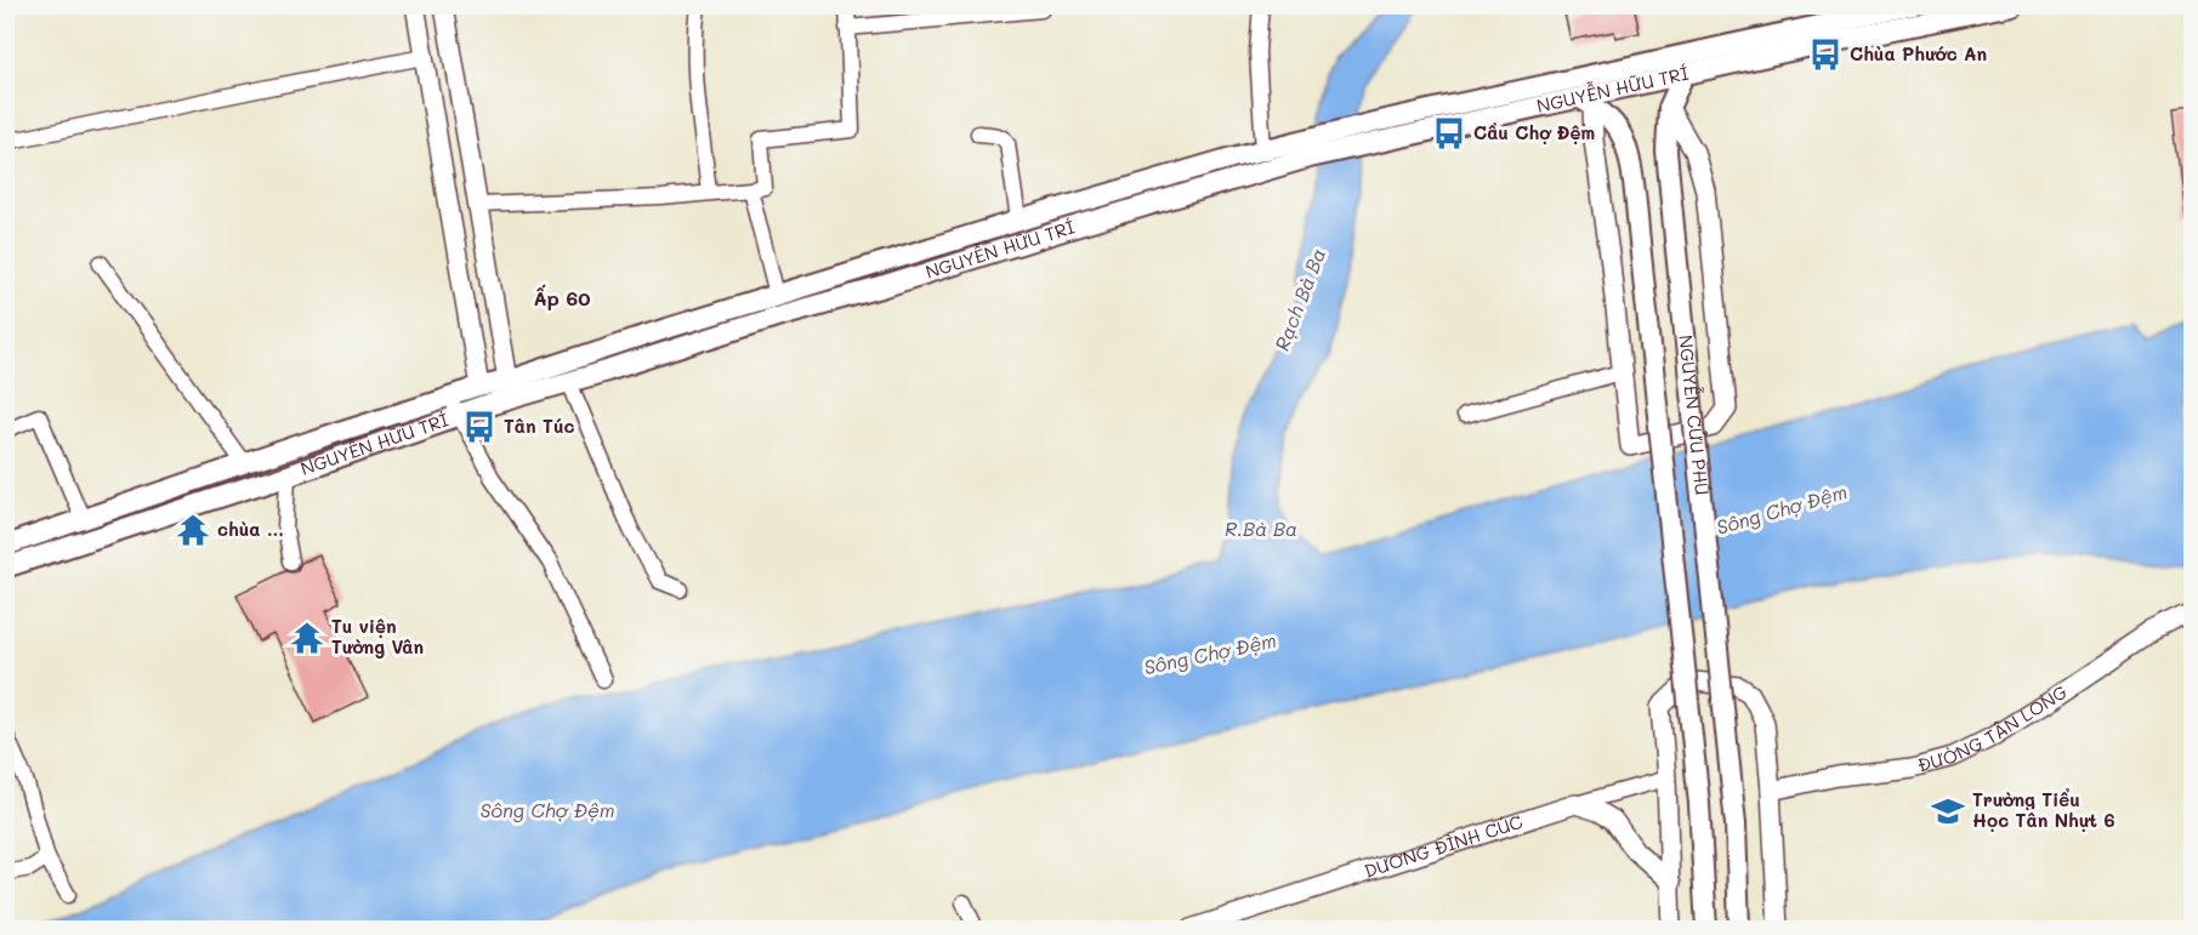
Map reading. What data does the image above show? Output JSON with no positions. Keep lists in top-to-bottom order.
{
  "streets": {
    "main road": ["NGUYỄN HỮU TRÍ", "NGUYỄN CỬU PHÚ"],
    "street": ["ĐƯỜNG TÂN LONG", "DƯƠNG ĐÌNH CÚC"]
  },
  "crossings": [
    ["NGUYỄN HỮU TRÍ", "NGUYỄN CỬU PHÚ"]
  ],
  "districts": ["Ấp 60"],
  "water": ["Rạch Bà Ba", "Sông Chợ Đệm", "R.Bà Ba"],
  "places": {
    "bus stop": ["Chùa Phước An", "Cầu Chợ Đệm", "Tân Túc"],
    "temple": ["chùa …", "Tu viện Tường Vân"],
    "school or university": ["Trường Tiểu Học Tân Nhựt 6"]
  }
}
